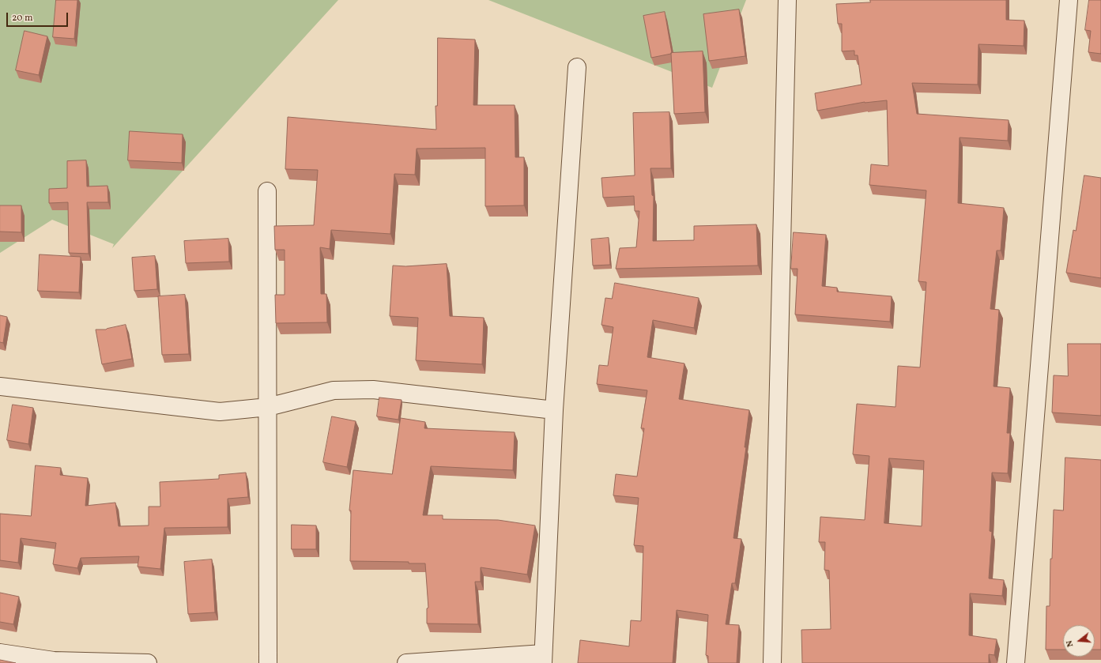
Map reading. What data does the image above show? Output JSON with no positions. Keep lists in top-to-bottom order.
{
  "scale_bar": "20 m",
  "north": "left"
}
